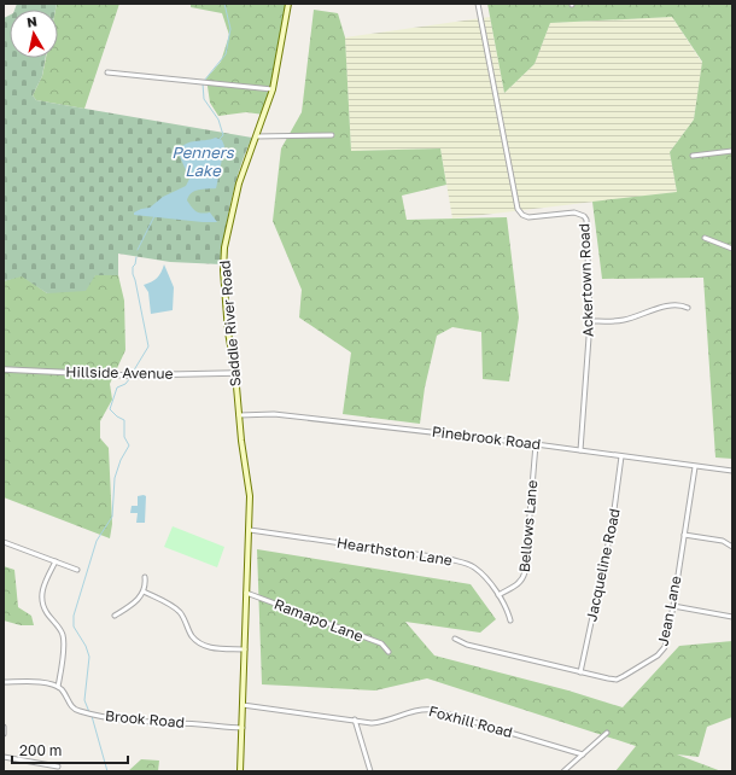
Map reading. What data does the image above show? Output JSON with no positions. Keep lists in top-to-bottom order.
{
  "streets": {
    "main road": ["Saddle River Road"],
    "street": [
      "Ackertown Road",
      "Hillside Avenue",
      "Pinebrook Road",
      "Bellows Lane",
      "Hearthston Lane",
      "Jacqueline Road",
      "Jean Lane",
      "Ramapo Lane",
      "Brook Road",
      "Foxhill Road"
    ]
  },
  "crossings": [
    ["Ackertown Road", "Pinebrook Road"],
    ["Saddle River Road", "Hillside Avenue"],
    ["Saddle River Road", "Pinebrook Road"],
    ["Saddle River Road", "Hearthston Lane"],
    ["Saddle River Road", "Ramapo Lane"],
    ["Saddle River Road", "Brook Road"],
    ["Saddle River Road", "Foxhill Road"],
    ["Pinebrook Road", "Bellows Lane"],
    ["Pinebrook Road", "Jacqueline Road"],
    ["Pinebrook Road", "Jean Lane"],
    ["Bellows Lane", "Hearthston Lane"],
    ["Jacqueline Road", "Jean Lane"]
  ],
  "water": ["Penners Lake"],
  "scale_bar": "200 m",
  "north": "top"
}
